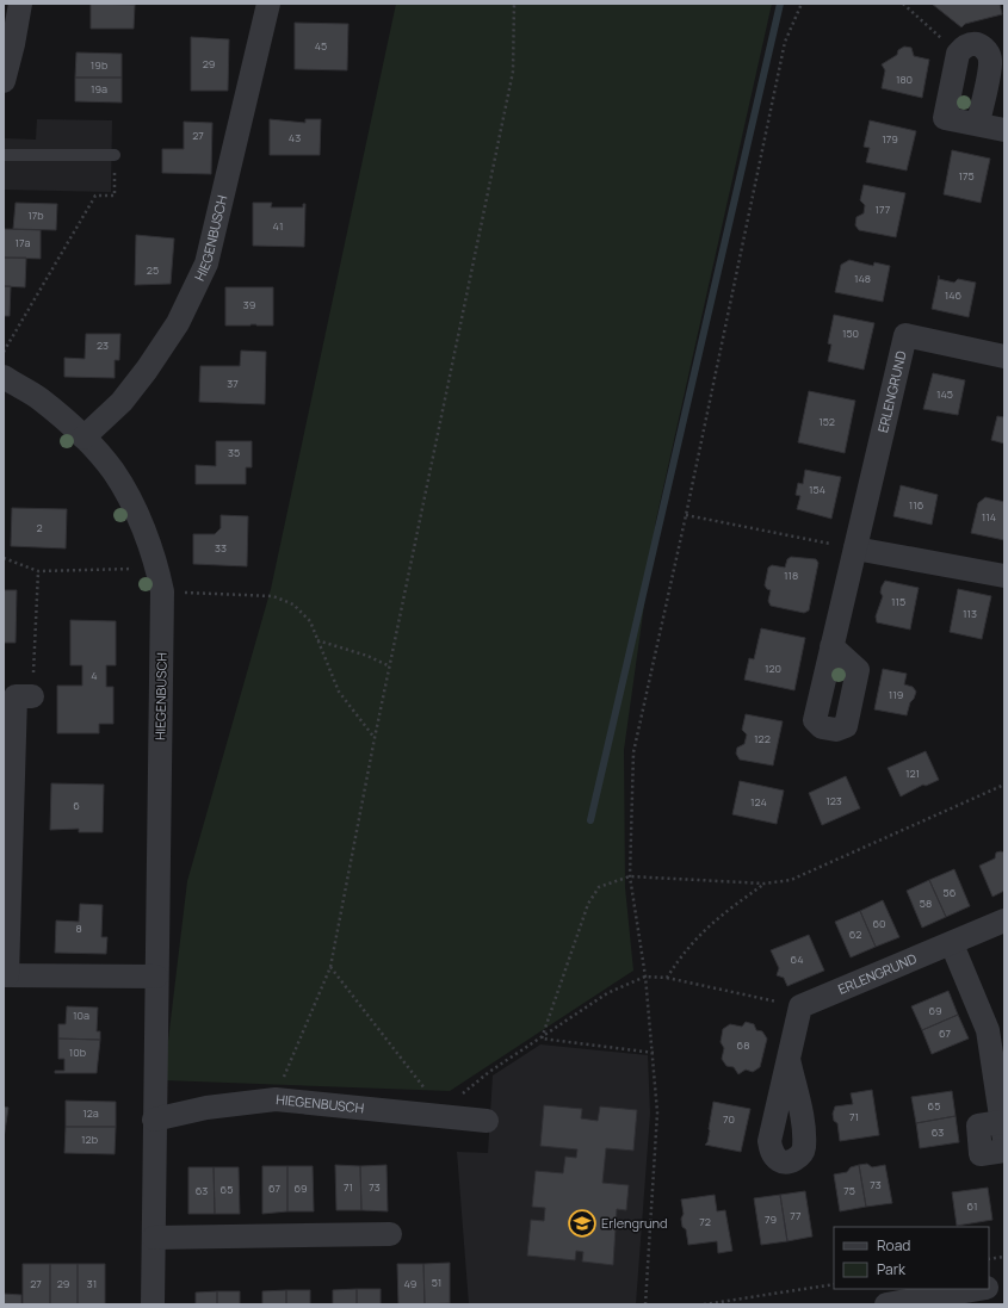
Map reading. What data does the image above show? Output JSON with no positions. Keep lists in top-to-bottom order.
{
  "streets": {
    "street": ["HIEGENBUSCH", "ERLENGRUND"]
  },
  "places": {
    "school or university": ["Erlengrund"]
  },
  "house_numbers": [
    "45",
    "29",
    "19b",
    "180",
    "19a",
    "27",
    "43",
    "179",
    "175",
    "177",
    "17b",
    "41",
    "17a",
    "25",
    "148",
    "146",
    "39",
    "150",
    "23",
    "37",
    "145",
    "152",
    "35",
    "154",
    "116",
    "114",
    "2",
    "33",
    "118",
    "115",
    "113",
    "120",
    "4",
    "119",
    "122",
    "121",
    "123",
    "124",
    "6",
    "56",
    "58",
    "60",
    "8",
    "62",
    "64",
    "69",
    "10a",
    "67",
    "68",
    "10b",
    "65",
    "12a",
    "71",
    "70",
    "63",
    "12b",
    "73",
    "71",
    "73",
    "67",
    "69",
    "65",
    "63",
    "75",
    "61",
    "77",
    "79",
    "72",
    "51",
    "27",
    "29",
    "31",
    "49"
  ],
  "legend": ["Road", "Park"]
}
